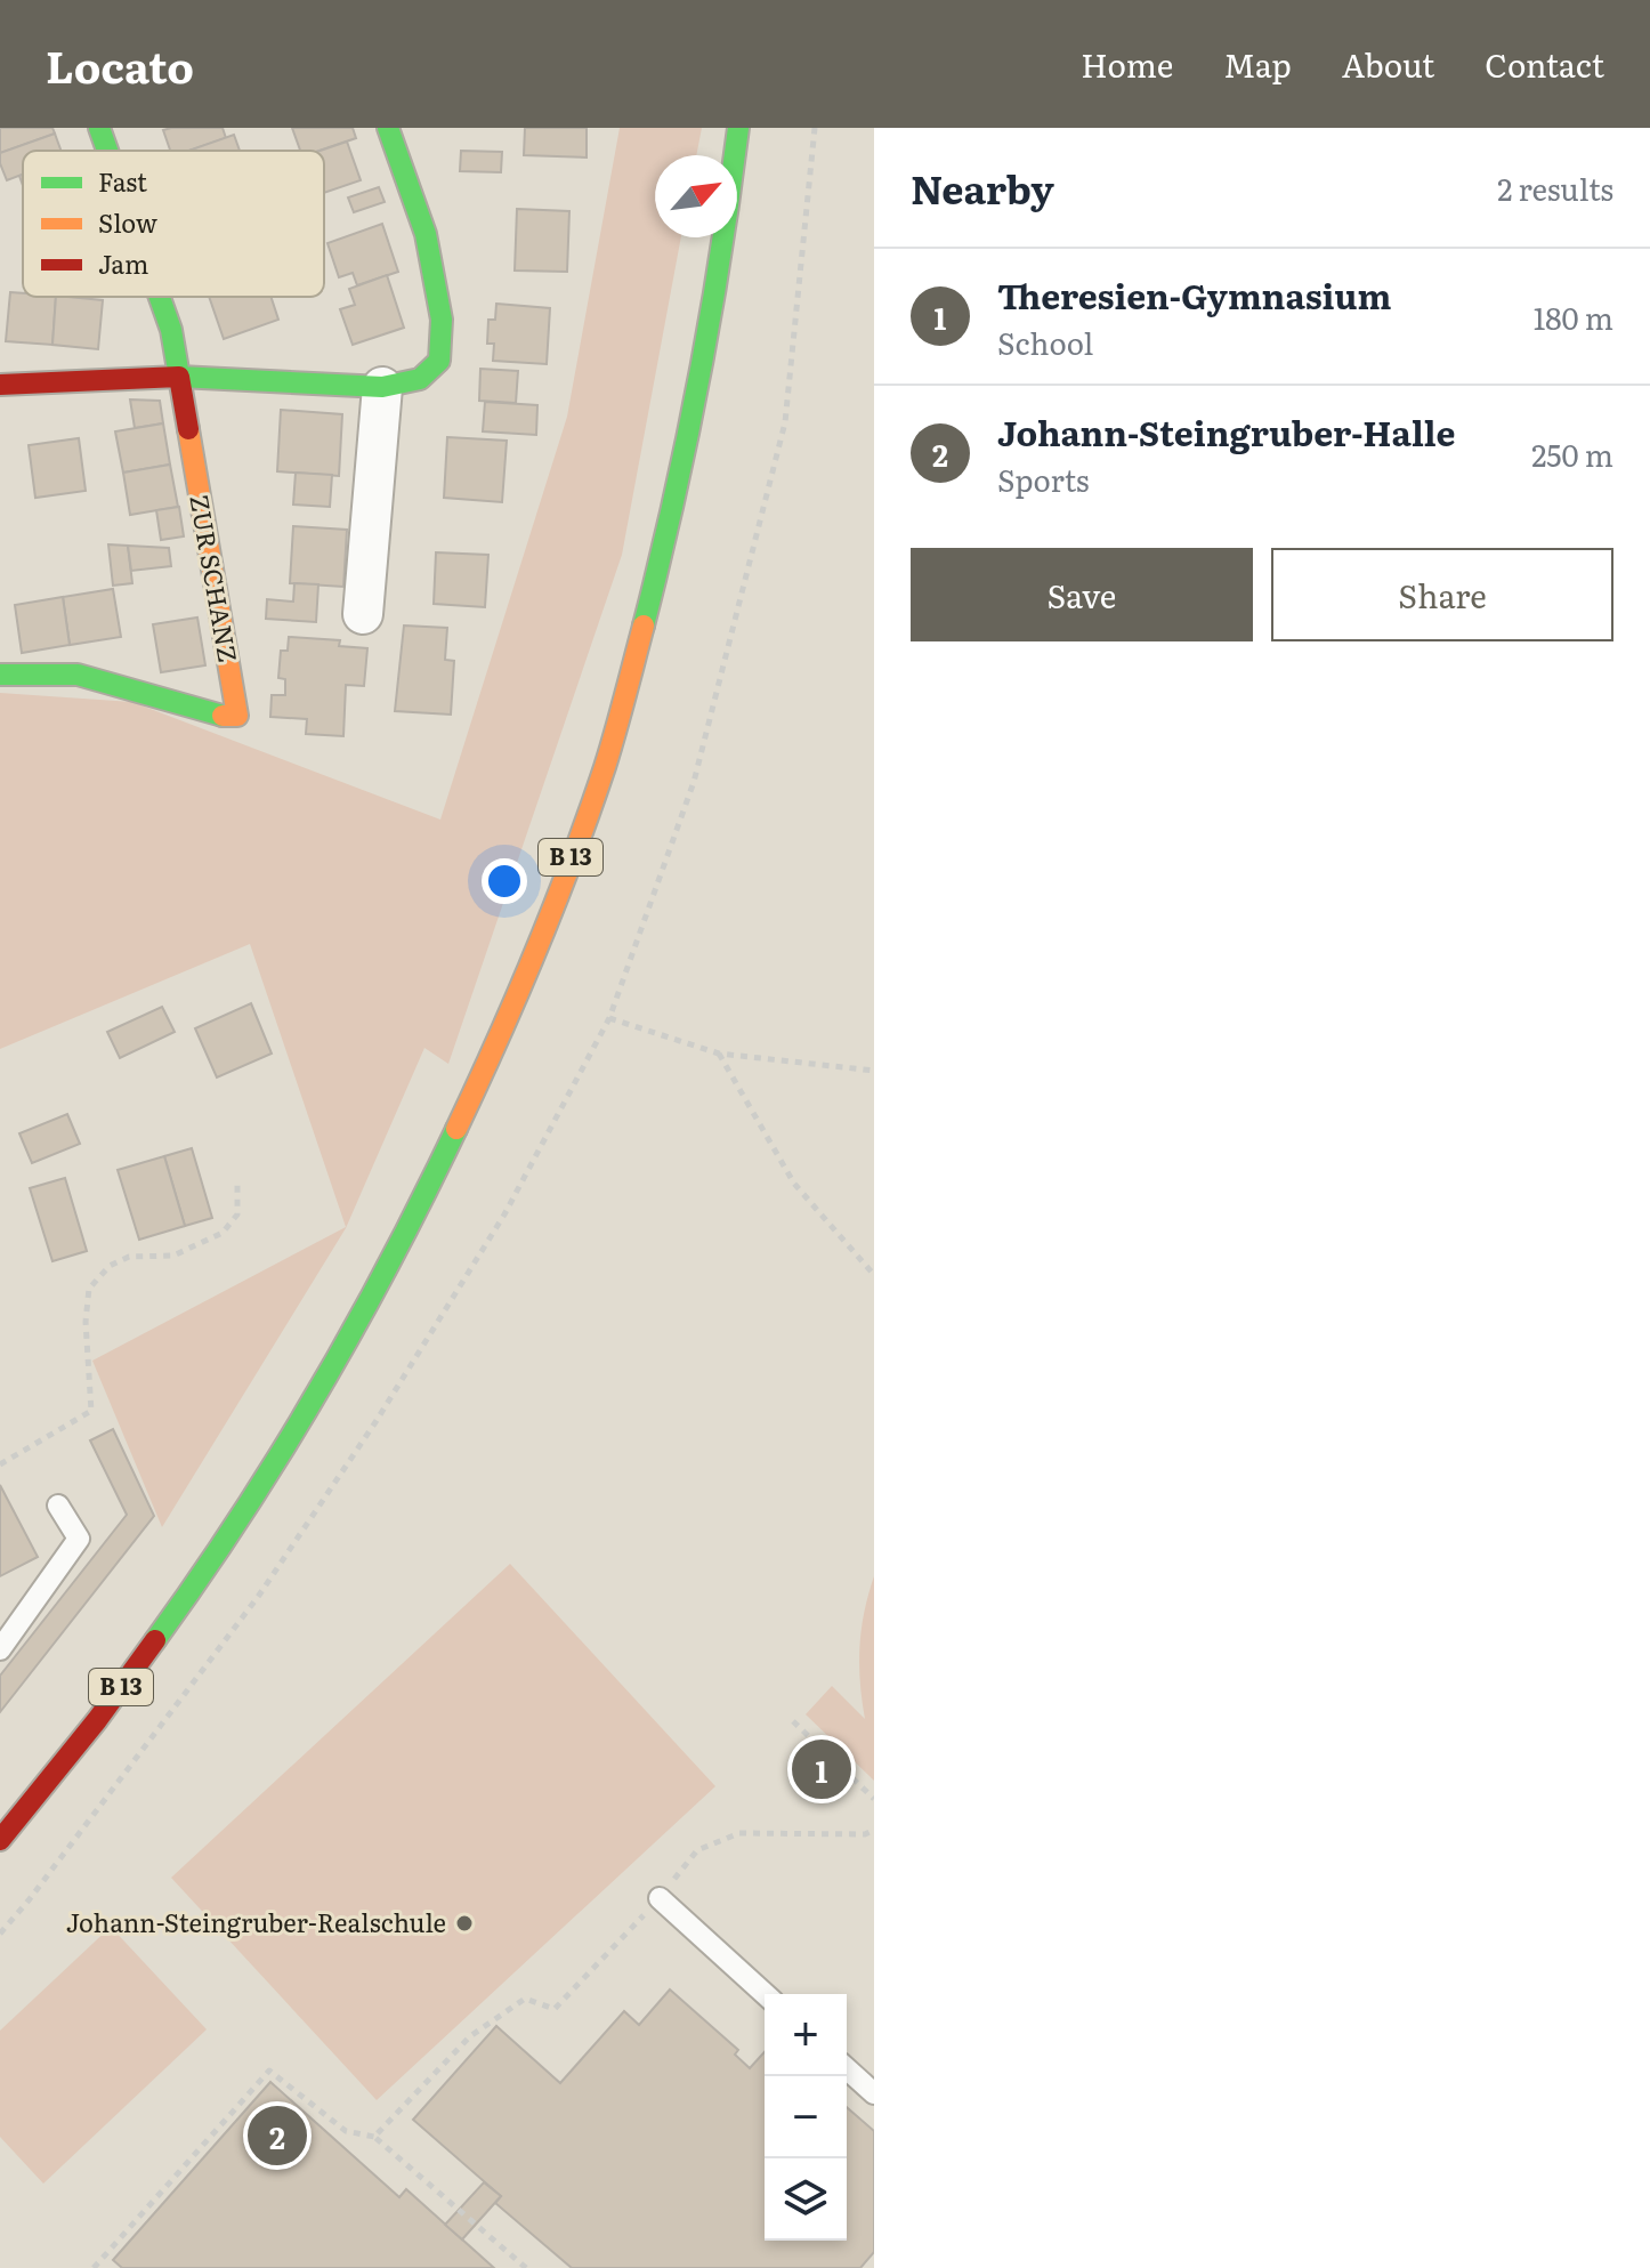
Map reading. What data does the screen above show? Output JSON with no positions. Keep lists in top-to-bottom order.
{
  "streets": {
    "main road": ["ZUR SCHANZ", "B 13"]
  },
  "places": ["Johann-Steingruber-Realschule"],
  "legend": ["Fast", "Slow", "Jam"],
  "north": "top right",
  "page": {
    "header": "Locato",
    "nav": [
      "Home",
      "Map",
      "About",
      "Contact"
    ],
    "heading": ["Nearby", "2 results"],
    "list": [
      {
        "mark": "1",
        "name": "Theresien-Gymnasium",
        "note": "School",
        "value": "180 m"
      },
      {
        "mark": "2",
        "name": "Johann-Steingruber-Halle",
        "note": "Sports",
        "value": "250 m"
      }
    ],
    "buttons": ["Save", "Share"],
    "pins": ["1", "2"],
    "map_buttons": ["+", "−"]
  }
}
